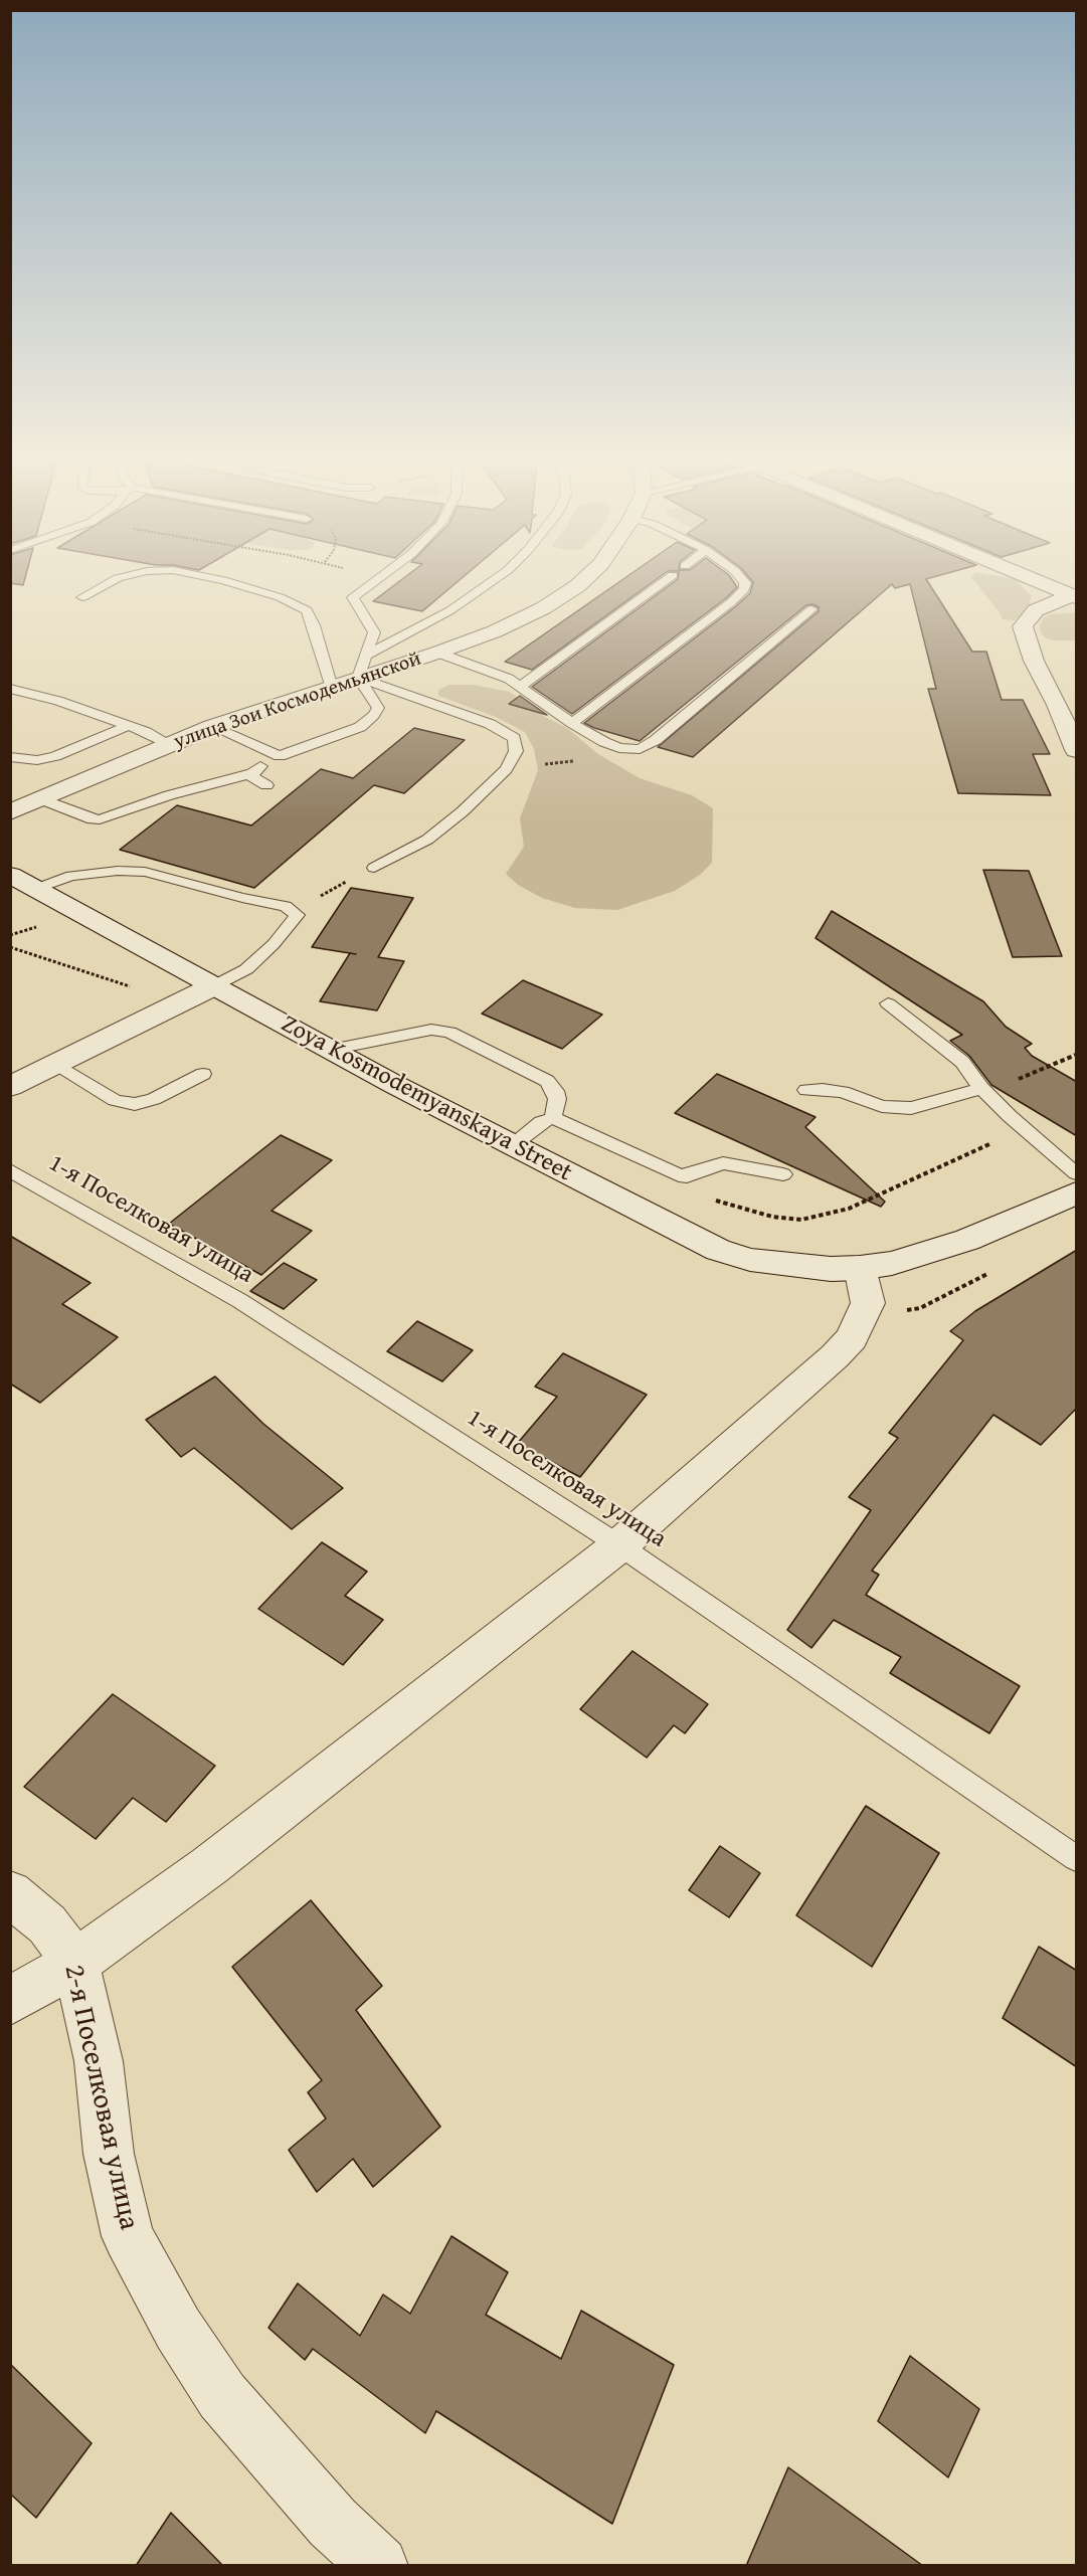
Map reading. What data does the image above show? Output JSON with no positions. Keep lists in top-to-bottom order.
{
  "streets": {
    "street": ["улица Зои Космодемьянской", "Zoya Kosmodemyanskaya Street", "2-я Поселковая улица"],
    "lane": ["1-я Поселковая улица"]
  }
}
